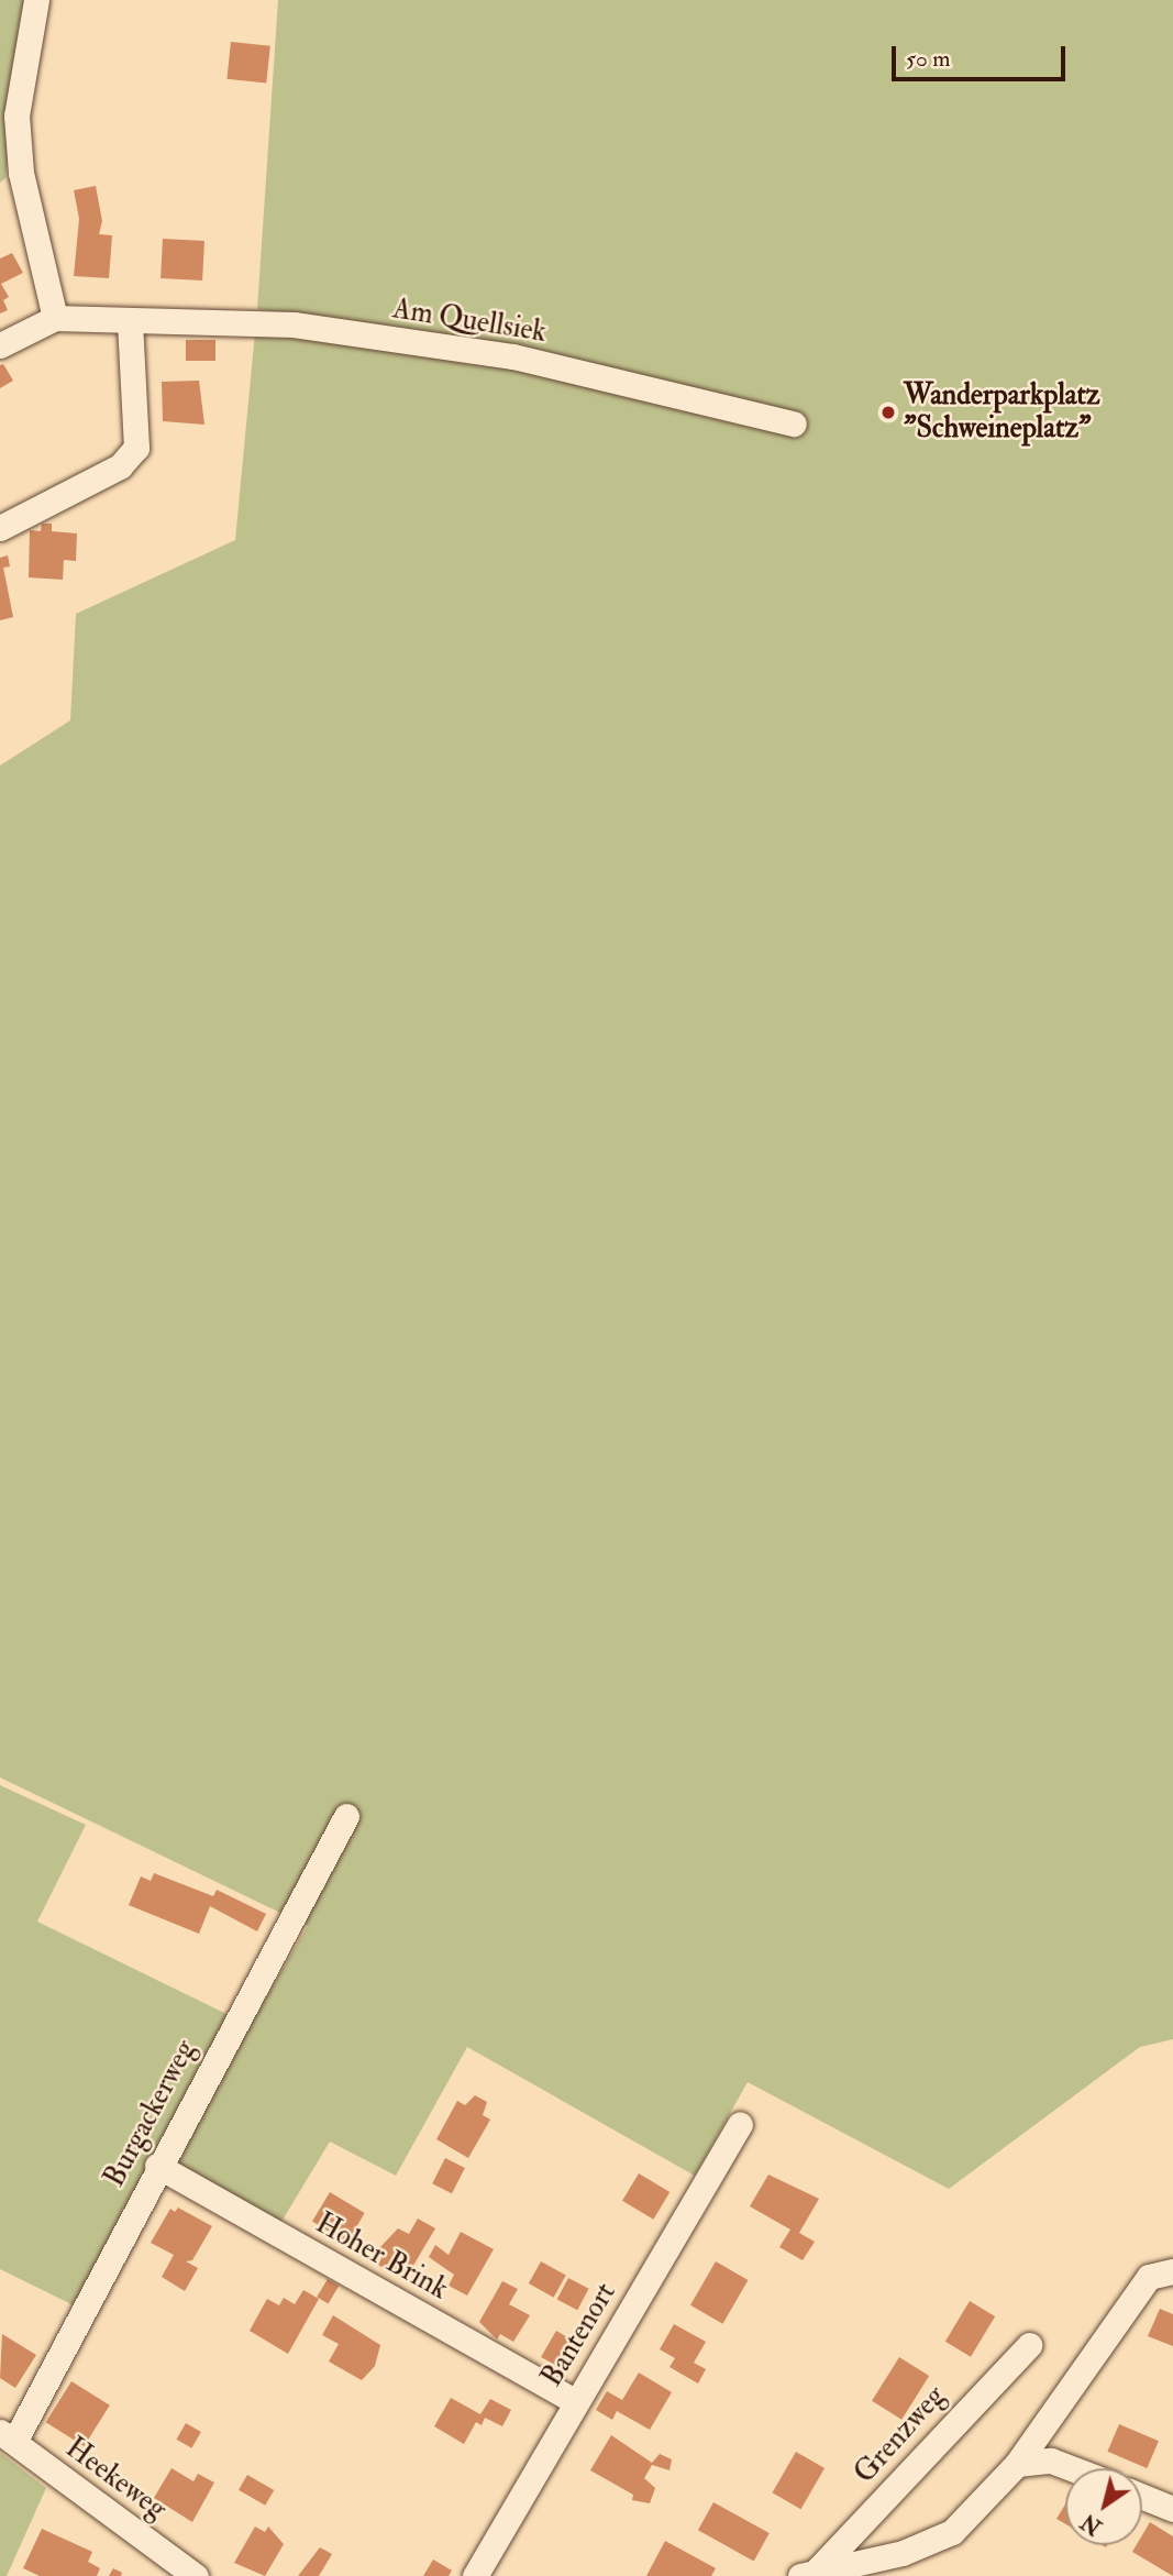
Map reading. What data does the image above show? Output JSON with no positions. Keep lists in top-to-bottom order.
{
  "streets": {
    "street": [
      "Am Quellsiek",
      "Burgackerweg",
      "Hoher Brink",
      "Bantenort",
      "Grenzweg",
      "Heekeweg"
    ]
  },
  "crossings": [
    ["Burgackerweg", "Hoher Brink"],
    ["Burgackerweg", "Heekeweg"],
    ["Hoher Brink", "Bantenort"]
  ],
  "places": ["Wanderparkplatz \"Schweineplatz\""],
  "scale_bar": "50 m",
  "north": "bottom left"
}
